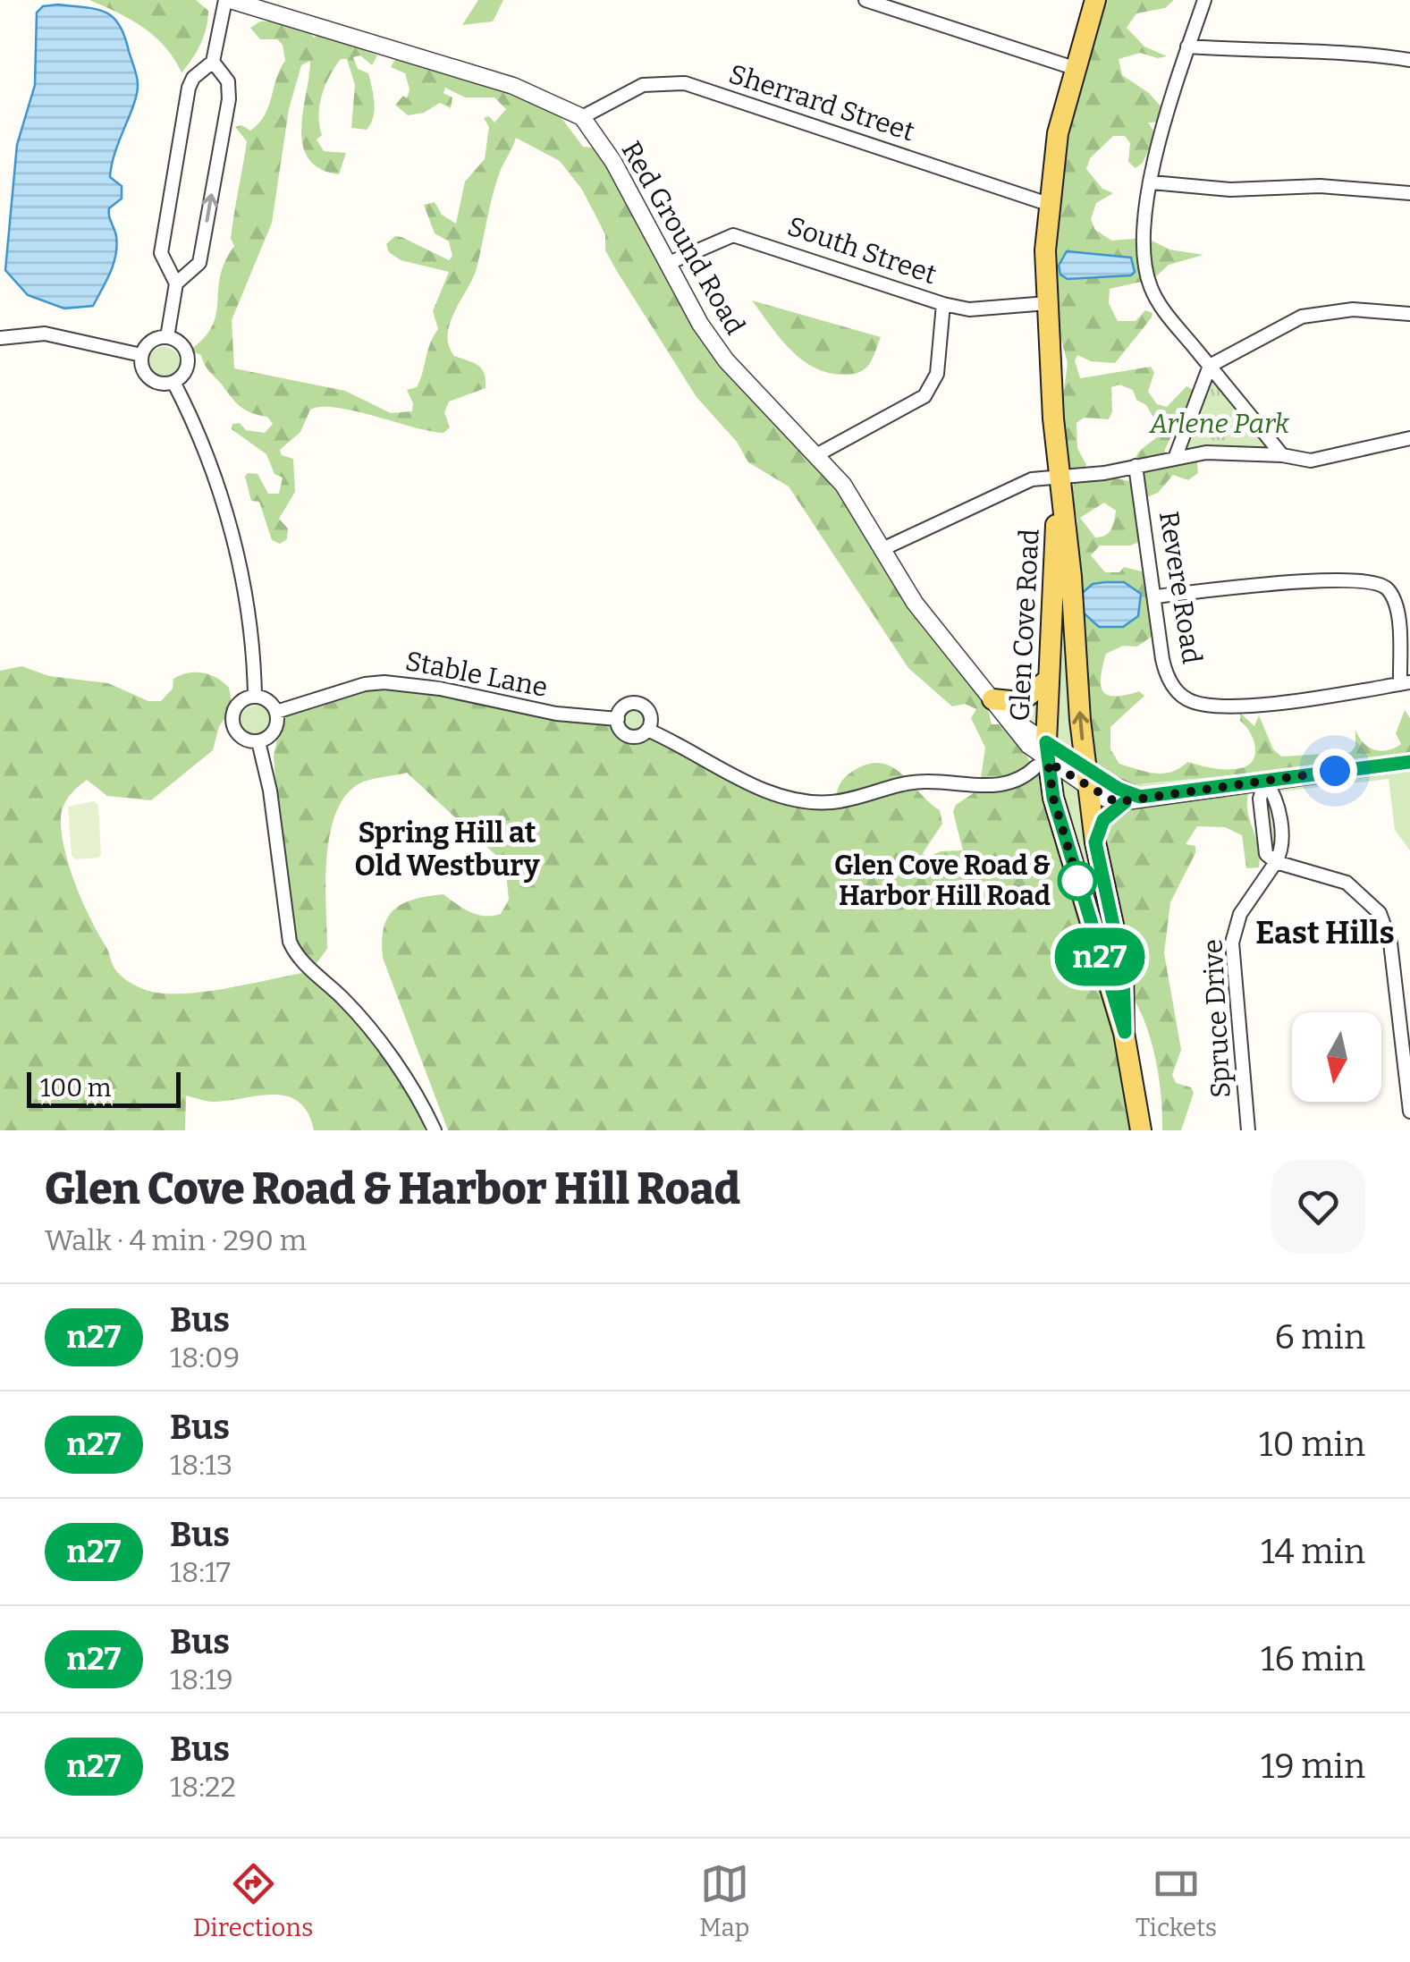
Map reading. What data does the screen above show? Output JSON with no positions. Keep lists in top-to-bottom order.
{
  "streets": {
    "main road": ["Glen Cove Road"],
    "street": [
      "Sherrard Street",
      "Red Ground Road",
      "South Street",
      "Revere Road",
      "Stable Lane",
      "Spruce Drive"
    ]
  },
  "crossings": [
    ["Sherrard Street", "Red Ground Road"],
    ["Sherrard Street", "Glen Cove Road"],
    ["Red Ground Road", "South Street"],
    ["Red Ground Road", "Glen Cove Road"],
    ["Red Ground Road", "Stable Lane"],
    ["South Street", "Glen Cove Road"],
    ["Glen Cove Road", "Stable Lane"]
  ],
  "districts": ["Spring Hill at Old Westbury", "East Hills"],
  "parks": ["Arlene Park"],
  "places": ["Glen Cove Road & Harbor Hill Road"],
  "lines": ["bus line n27"],
  "scale_bar": "100 m",
  "north": "bottom",
  "page": {
    "on_map": "n27",
    "scale": "100 m",
    "heading": ["Glen Cove Road & Harbor Hill Road", "Walk · 4 min · 290 m"],
    "list": [
      {
        "mark": "n27",
        "name": "Bus",
        "note": "18:09",
        "value": "6 min"
      },
      {
        "mark": "n27",
        "name": "Bus",
        "note": "18:13",
        "value": "10 min"
      },
      {
        "mark": "n27",
        "name": "Bus",
        "note": "18:17",
        "value": "14 min"
      },
      {
        "mark": "n27",
        "name": "Bus",
        "note": "18:19",
        "value": "16 min"
      },
      {
        "mark": "n27",
        "name": "Bus",
        "note": "18:22",
        "value": "19 min"
      }
    ],
    "tabs": ["Directions", "Map", "Tickets"]
  }
}
